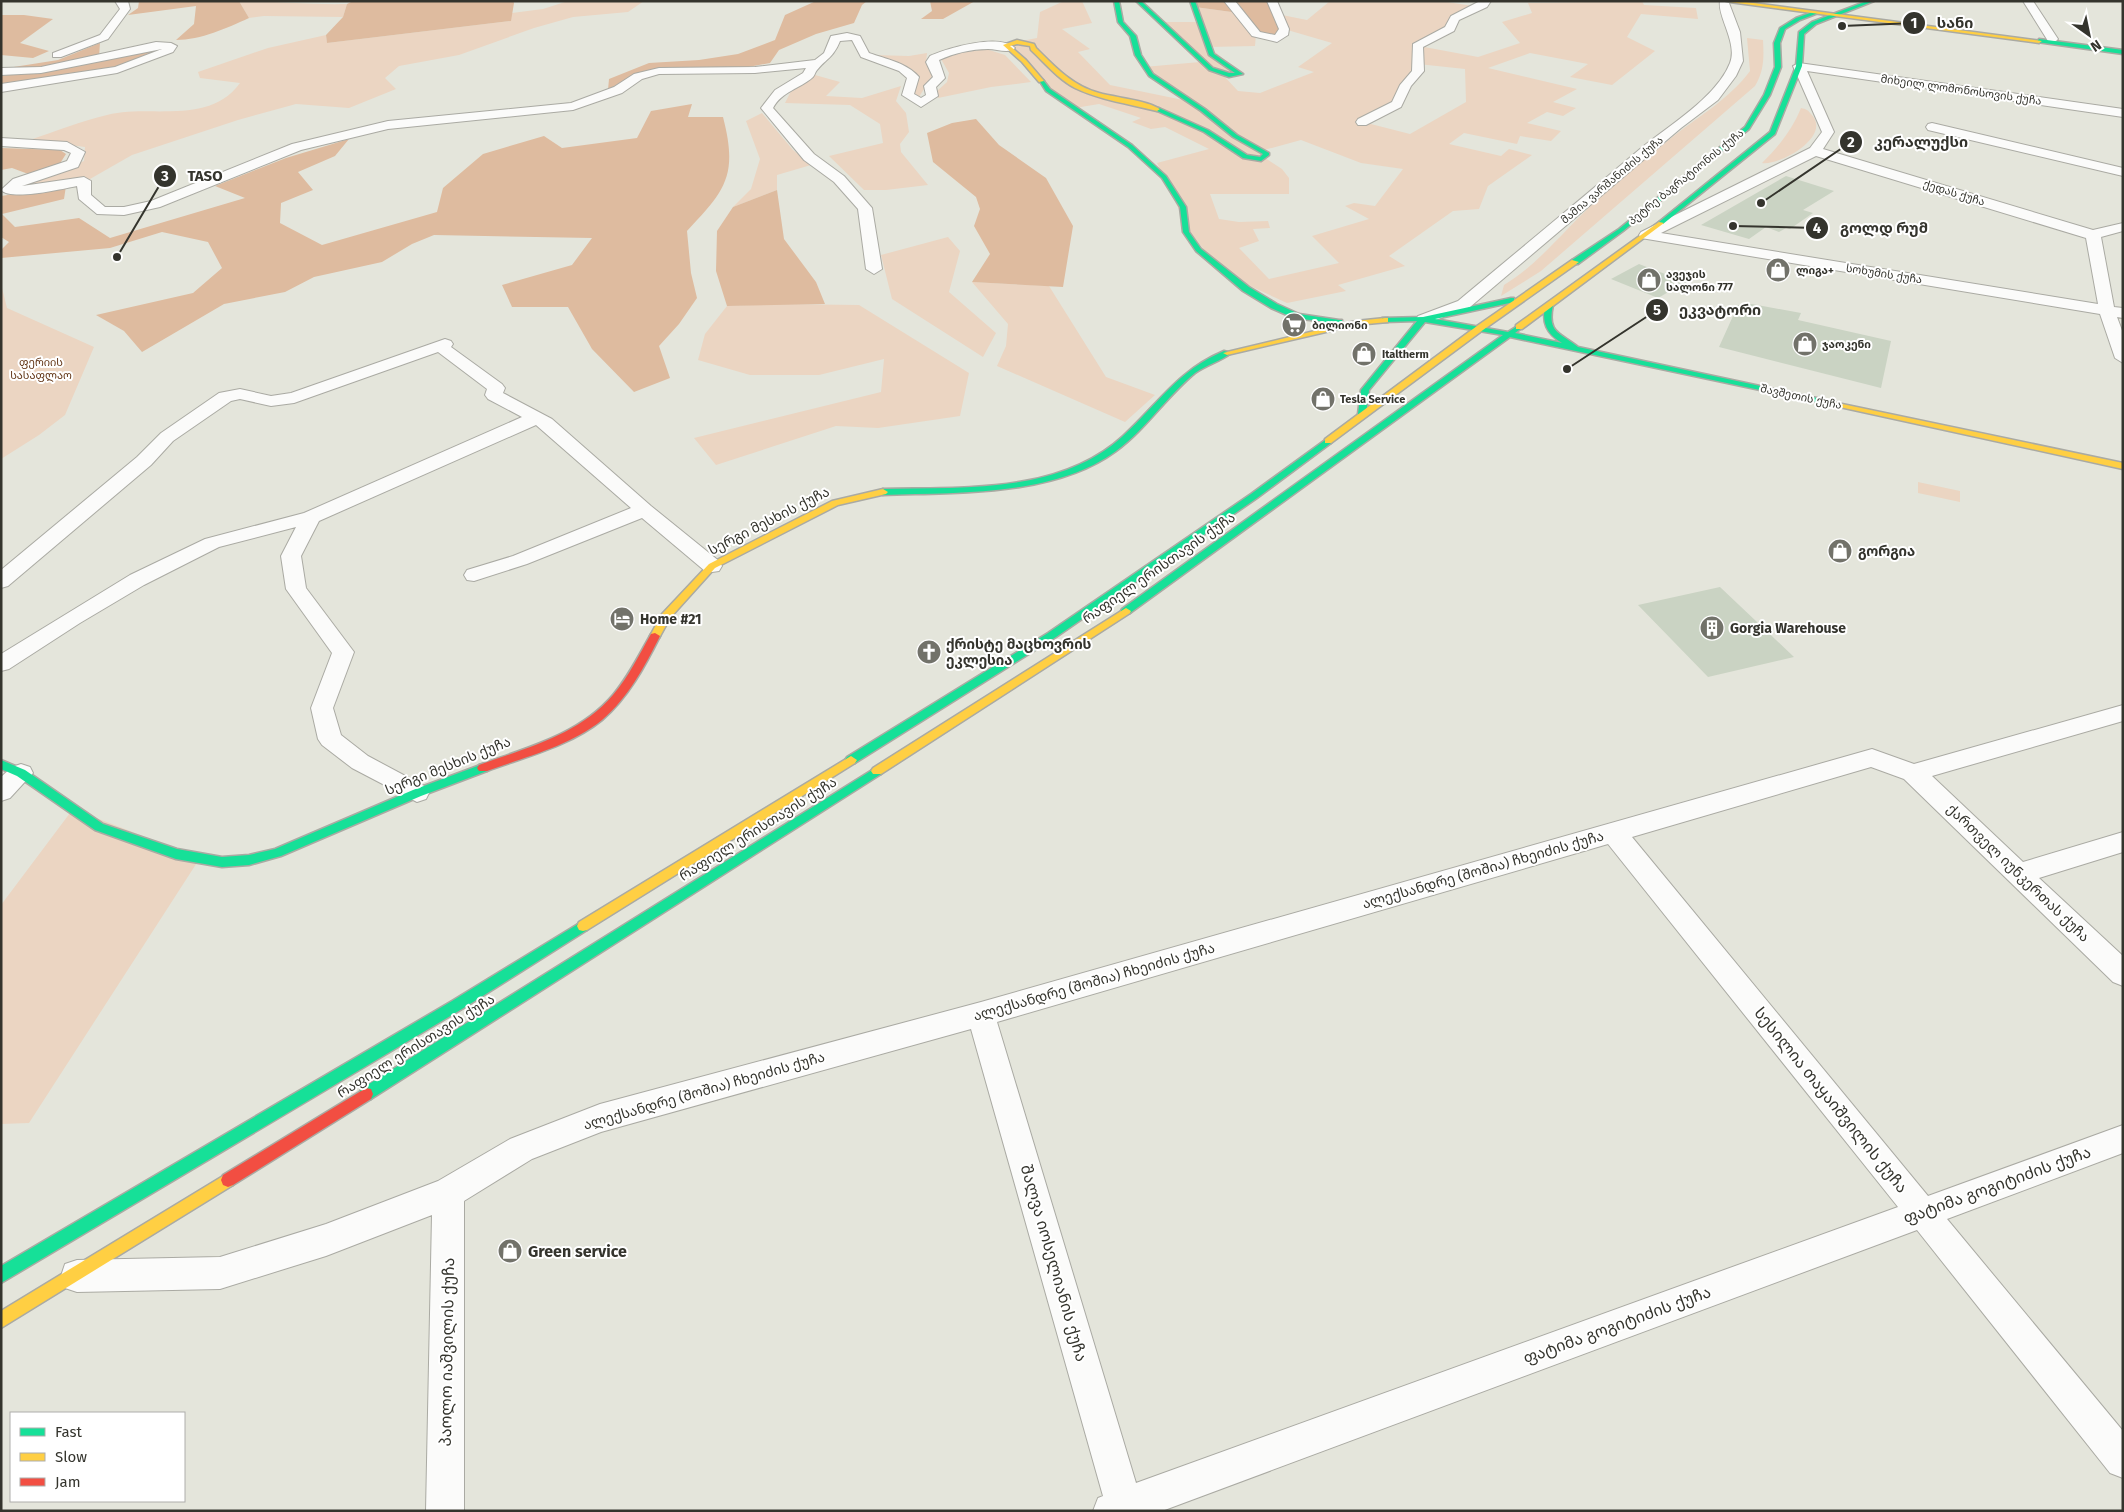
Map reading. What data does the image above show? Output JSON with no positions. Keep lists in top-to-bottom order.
{
  "streets": {
    "street": [
      "მიხეილ ლომონოსოვის ქუჩა",
      "პეტრე ბაგრატიონის ქუჩა",
      "მამია ვარშანიძის ქუჩა",
      "ქედას ქუჩა",
      "სოხუმის ქუჩა",
      "შავშეთის ქუჩა",
      "სერგი მესხის ქუჩა",
      "რაფიელ ერისთავის ქუჩა",
      "ალექსანდრე (შოშია) ჩხეიძის ქუჩა",
      "ქართველ იუნკერთას ქუჩა",
      "სესილია თაყაიშვილის ქუჩა",
      "ფატიმა გოგიტიძის ქუჩა",
      "შალვა იოსელიანის ქუჩა",
      "პაოლო იაშვილის ქუჩა"
    ]
  },
  "crossings": [
    ["მიხეილ ლომონოსოვის ქუჩა", "პეტრე ბაგრატიონის ქუჩა"],
    ["პეტრე ბაგრატიონის ქუჩა", "ქედას ქუჩა"],
    ["პეტრე ბაგრატიონის ქუჩა", "სოხუმის ქუჩა"],
    ["პეტრე ბაგრატიონის ქუჩა", "შავშეთის ქუჩა"],
    ["პეტრე ბაგრატიონის ქუჩა", "სერგი მესხის ქუჩა"],
    ["პეტრე ბაგრატიონის ქუჩა", "რაფიელ ერისთავის ქუჩა"],
    ["მამია ვარშანიძის ქუჩა", "სერგი მესხის ქუჩა"],
    ["შავშეთის ქუჩა", "სერგი მესხის ქუჩა"],
    ["შავშეთის ქუჩა", "რაფიელ ერისთავის ქუჩა"],
    ["სერგი მესხის ქუჩა", "რაფიელ ერისთავის ქუჩა"],
    ["რაფიელ ერისთავის ქუჩა", "ალექსანდრე (შოშია) ჩხეიძის ქუჩა"],
    ["ალექსანდრე (შოშია) ჩხეიძის ქუჩა", "ქართველ იუნკერთას ქუჩა"],
    ["ალექსანდრე (შოშია) ჩხეიძის ქუჩა", "სესილია თაყაიშვილის ქუჩა"],
    ["ალექსანდრე (შოშია) ჩხეიძის ქუჩა", "შალვა იოსელიანის ქუჩა"],
    ["ალექსანდრე (შოშია) ჩხეიძის ქუჩა", "პაოლო იაშვილის ქუჩა"],
    ["სესილია თაყაიშვილის ქუჩა", "ფატიმა გოგიტიძის ქუჩა"],
    ["ფატიმა გოგიტიძის ქუჩა", "შალვა იოსელიანის ქუჩა"]
  ],
  "parks": ["ფერიის სასაფლაო"],
  "places": {
    "other": [
      "სანი",
      "კერალუქსი",
      "გოლდ რუმ",
      "TASO",
      "ეკვატორი"
    ],
    "shop": [
      "ლიგა+",
      "ავეჯის სალონი 777",
      "ჯაოკენი",
      "Italtherm",
      "Tesla Service",
      "გორგია",
      "Green service"
    ],
    "supermarket": ["ბილიონი"],
    "hotel": ["Home #21"],
    "building": ["Gorgia Warehouse"],
    "church": ["ქრისტე მაცხოვრის ეკლესია"]
  },
  "legend": ["Fast", "Slow", "Jam"],
  "north": "bottom right"
}
